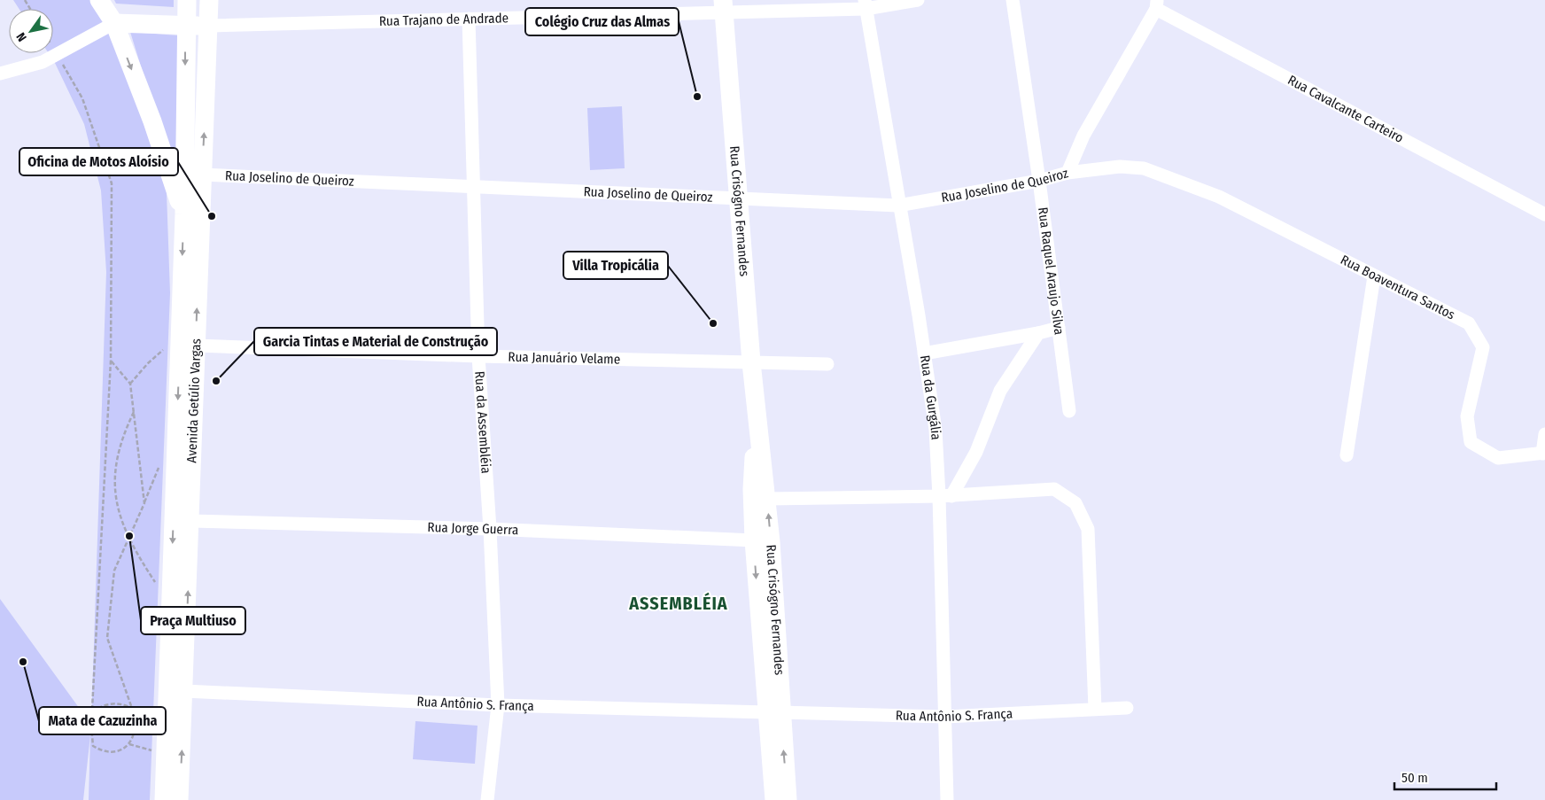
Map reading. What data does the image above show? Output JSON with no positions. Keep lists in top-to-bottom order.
{
  "streets": {
    "main road": ["Rua Crisógno Fernandes", "Avenida Getúlio Vargas"],
    "street": [
      "Rua Trajano de Andrade",
      "Rua Cavalcante Carteiro",
      "Rua Joselino de Queiroz",
      "Rua Raquel Araujo Silva",
      "Rua Boaventura Santos",
      "Rua Januário Velame",
      "Rua da Gurgália",
      "Rua da Assembléia",
      "Rua Jorge Guerra",
      "Rua Antônio S. França"
    ]
  },
  "crossings": [
    ["Rua Trajano de Andrade", "Rua Crisógno Fernandes"],
    ["Rua Trajano de Andrade", "Rua da Gurgália"],
    ["Rua Trajano de Andrade", "Avenida Getúlio Vargas"],
    ["Rua Trajano de Andrade", "Rua da Assembléia"],
    ["Rua Joselino de Queiroz", "Rua Crisógno Fernandes"],
    ["Rua Joselino de Queiroz", "Rua Raquel Araujo Silva"],
    ["Rua Joselino de Queiroz", "Rua Boaventura Santos"],
    ["Rua Joselino de Queiroz", "Rua da Gurgália"],
    ["Rua Joselino de Queiroz", "Avenida Getúlio Vargas"],
    ["Rua Joselino de Queiroz", "Rua da Assembléia"],
    ["Rua Crisógno Fernandes", "Rua Januário Velame"],
    ["Rua Crisógno Fernandes", "Rua Jorge Guerra"],
    ["Rua Crisógno Fernandes", "Rua Antônio S. França"],
    ["Rua Januário Velame", "Avenida Getúlio Vargas"],
    ["Rua Januário Velame", "Rua da Assembléia"],
    ["Rua da Gurgália", "Rua Antônio S. França"],
    ["Avenida Getúlio Vargas", "Rua Jorge Guerra"],
    ["Avenida Getúlio Vargas", "Rua Antônio S. França"],
    ["Rua da Assembléia", "Rua Jorge Guerra"],
    ["Rua da Assembléia", "Rua Antônio S. França"]
  ],
  "districts": ["ASSEMBLÉIA"],
  "places": [
    "Colégio Cruz das Almas",
    "Oficina de Motos Aloísio",
    "Villa Tropicália",
    "Garcia Tintas e Material de Construção",
    "Praça Multiuso",
    "Mata de Cazuzinha"
  ],
  "scale_bar": "50 m",
  "north": "bottom left"
}
